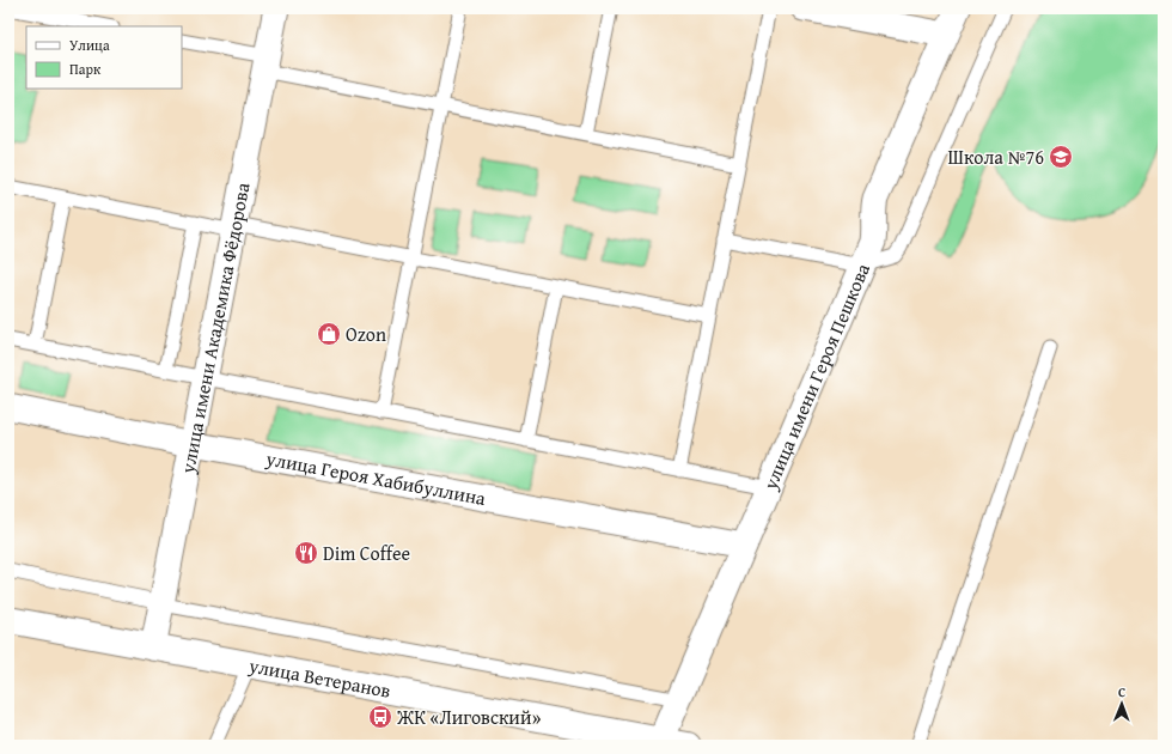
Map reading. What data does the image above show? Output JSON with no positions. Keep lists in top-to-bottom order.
{
  "streets": {
    "street": [
      "улица имени Академика Фёдорова",
      "улица имени Героя Пешкова",
      "улица Героя Хабибуллина",
      "улица Ветеранов"
    ]
  },
  "crossings": [
    ["улица имени Академика Фёдорова", "улица Героя Хабибуллина"],
    ["улица имени Академика Фёдорова", "улица Ветеранов"],
    ["улица имени Героя Пешкова", "улица Героя Хабибуллина"],
    ["улица имени Героя Пешкова", "улица Ветеранов"]
  ],
  "places": {
    "school or university": ["Школа №76"],
    "shop": ["Ozon"],
    "restaurant": ["Dim Coffee"],
    "bus stop": ["ЖК «Лиговский»"]
  },
  "legend": ["Улица", "Парк"],
  "north": "top"
}
